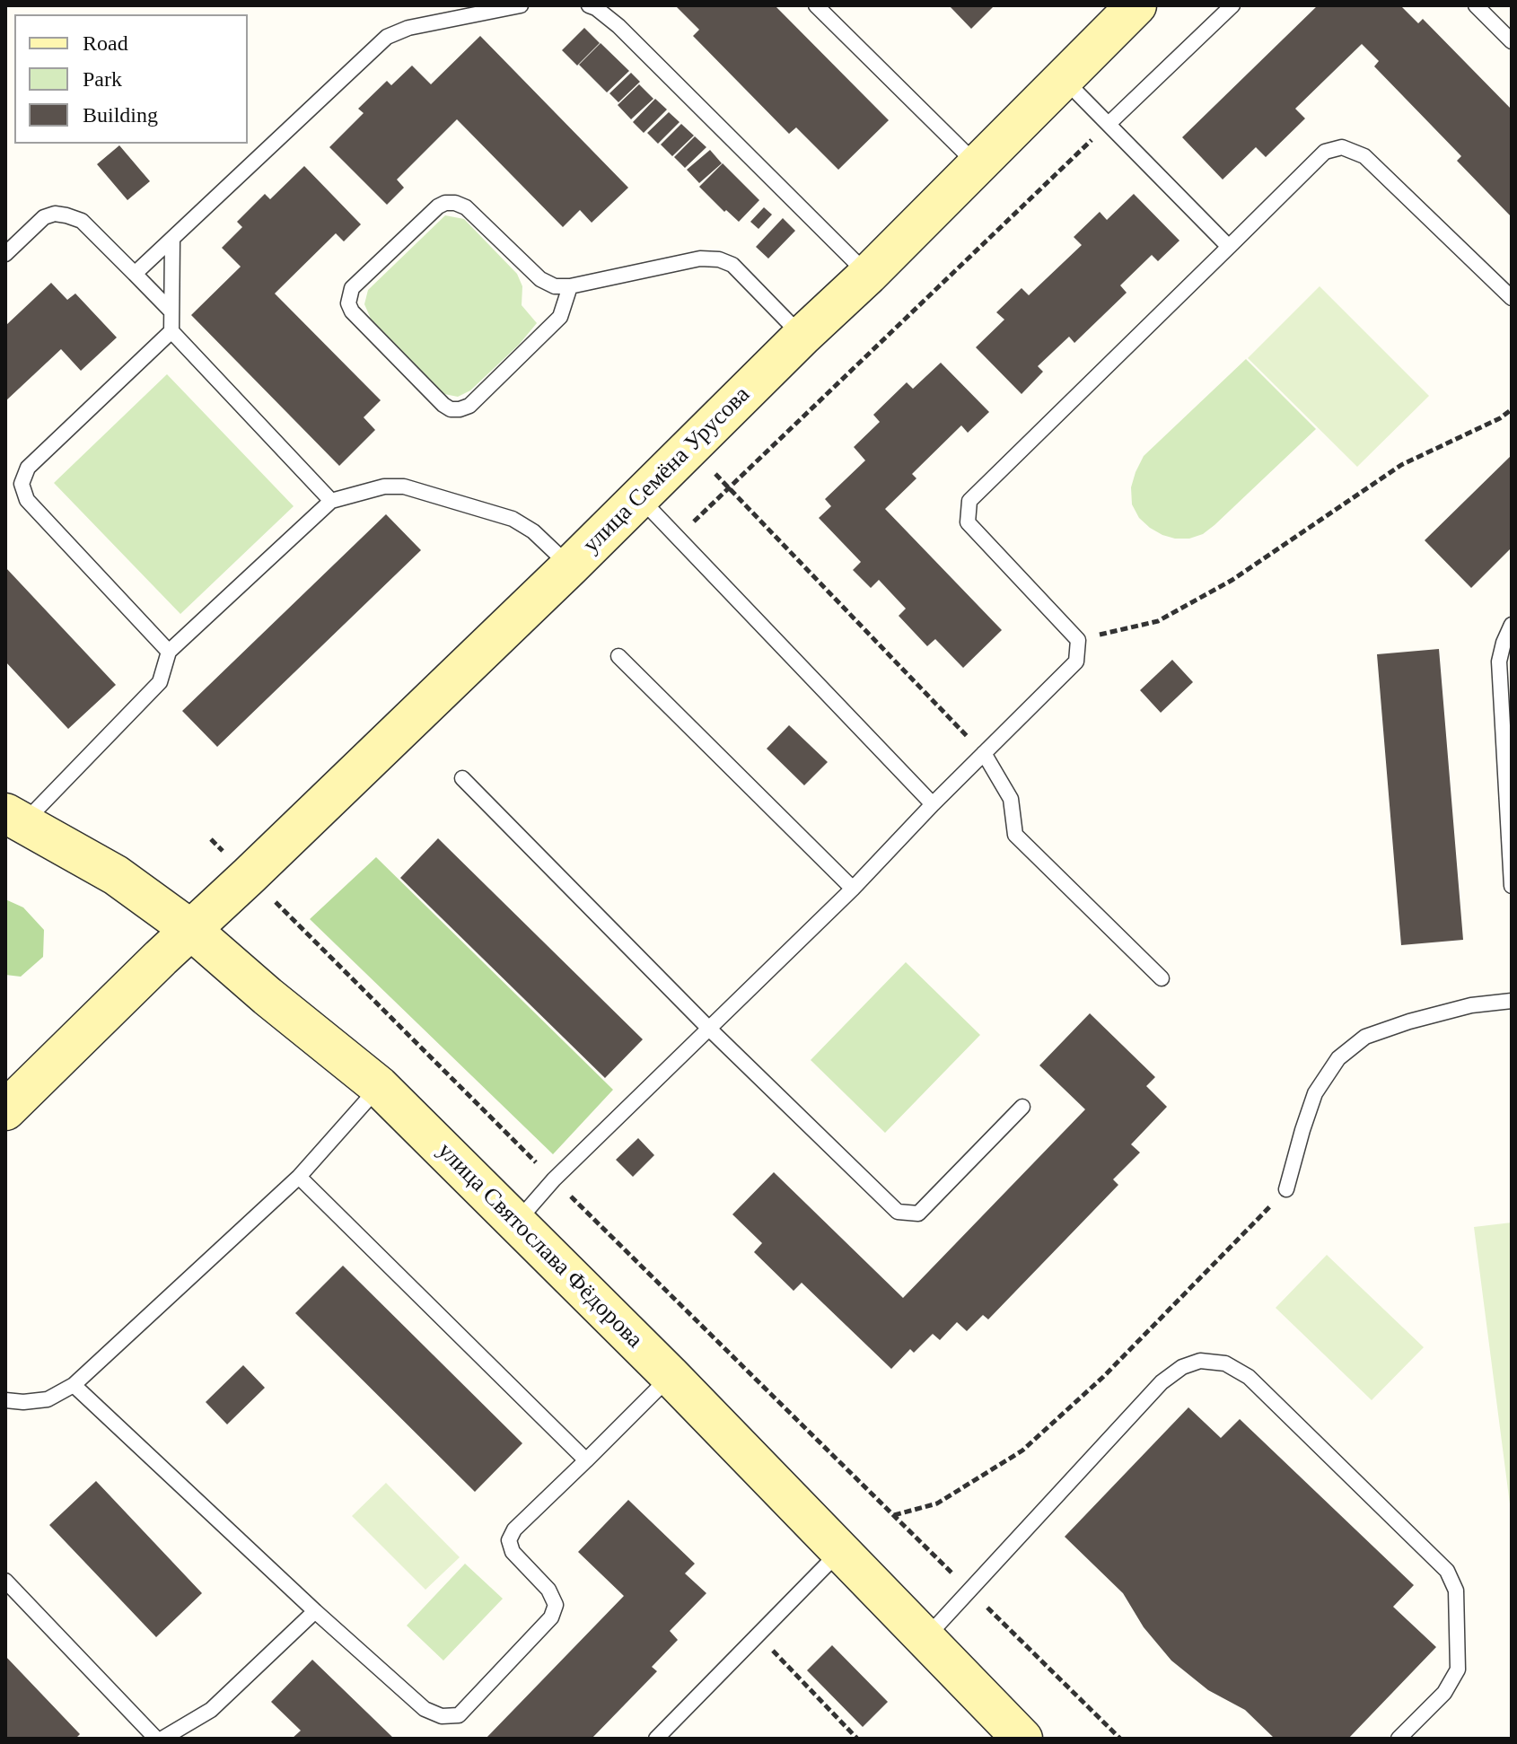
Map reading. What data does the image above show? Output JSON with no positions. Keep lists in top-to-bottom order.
{
  "streets": {
    "street": ["улица Семёна Урусова", "улица Святослава Фёдорова"]
  },
  "crossings": [
    ["улица Семёна Урусова", "улица Святослава Фёдорова"]
  ],
  "legend": ["Road", "Park", "Building"]
}
